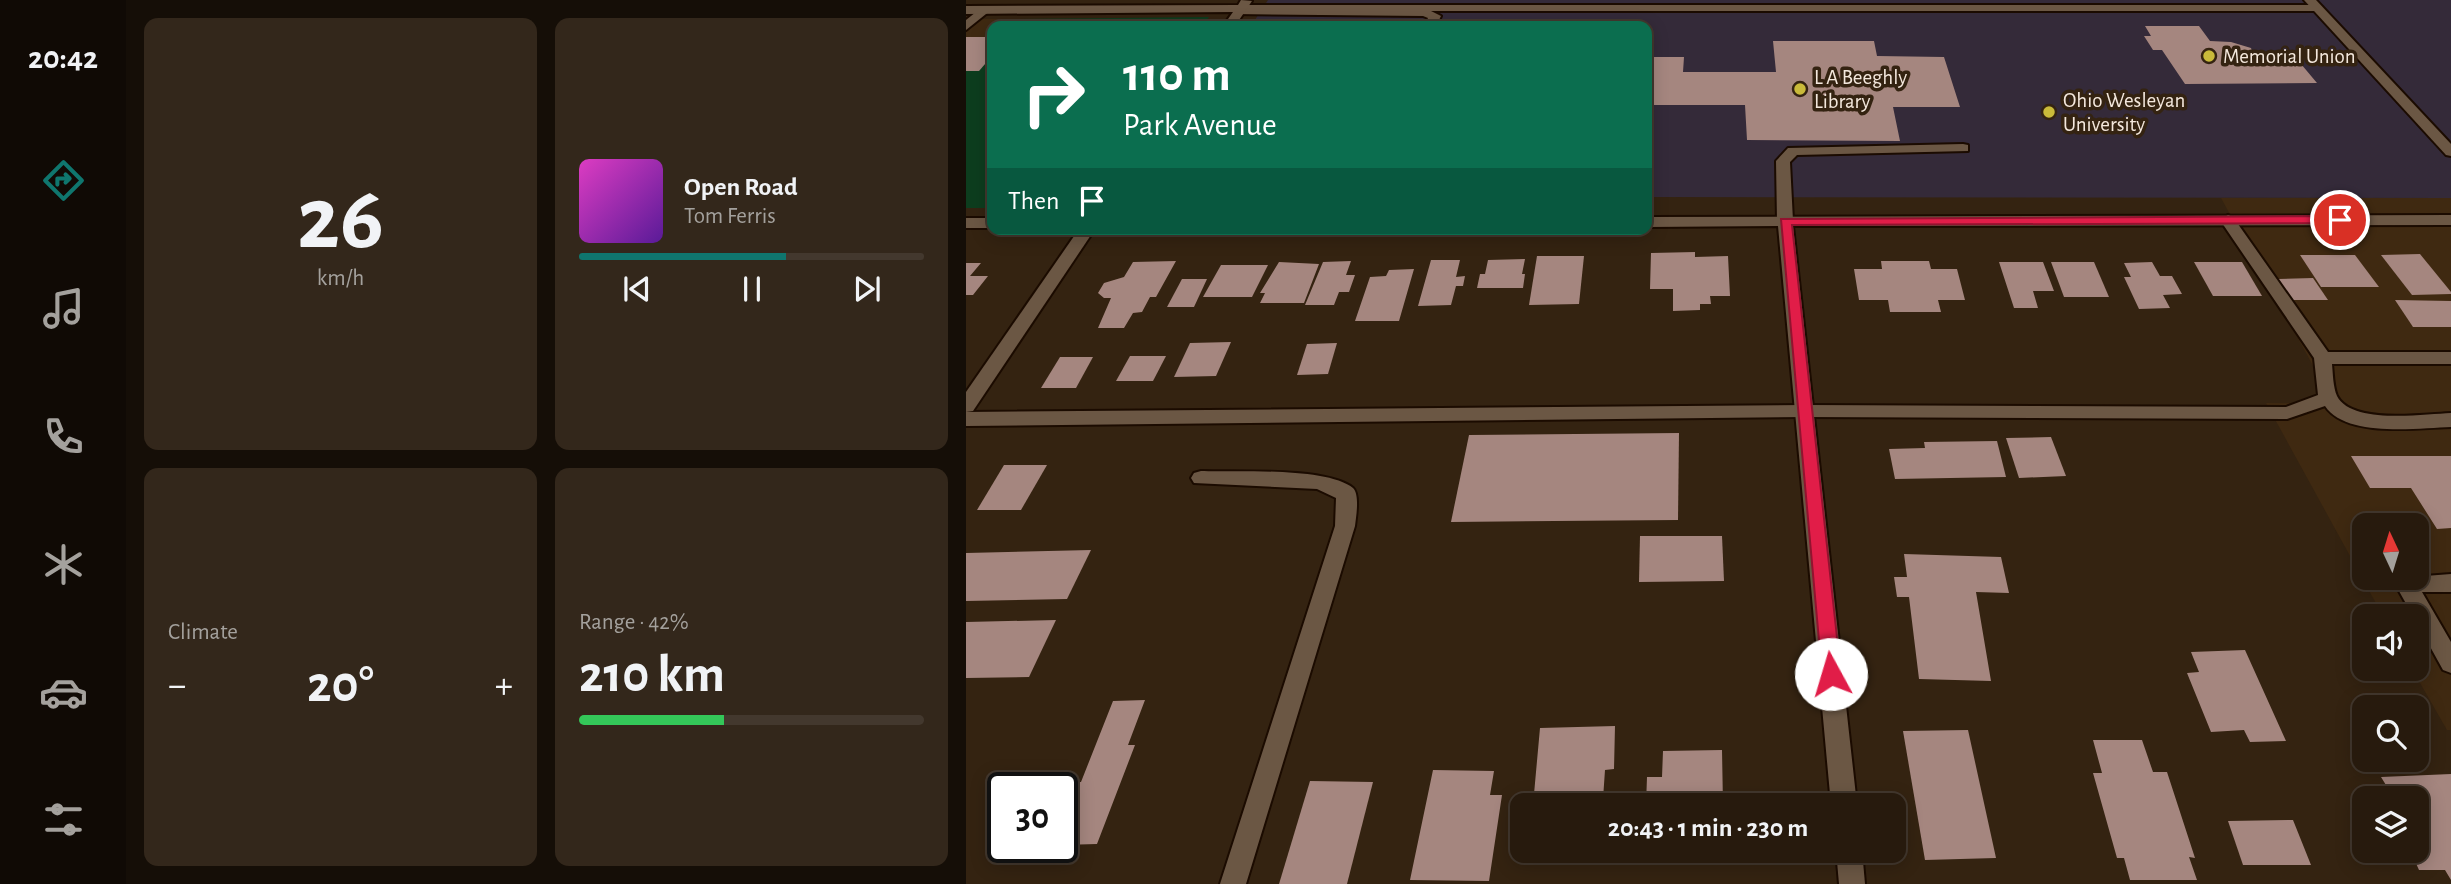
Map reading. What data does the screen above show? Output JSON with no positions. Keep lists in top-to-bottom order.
{
  "places": ["Memorial Union", "L A Beeghly Library", "Ohio Wesleyan University"],
  "north": "top",
  "page": {
    "tabs": "20:42",
    "tile": [
      ["26", "km/h"],
      "Climate",
      ["Range · 42%", "210 km"]
    ],
    "turn": ["110 m", "Park Avenue"],
    "song": ["Open Road", "Tom Ferris"],
    "then": "Then",
    "heat": ["−", "20°", "+"],
    "limit": "30",
    "trip": "20:43 · 1 min · 230 m"
  }
}
